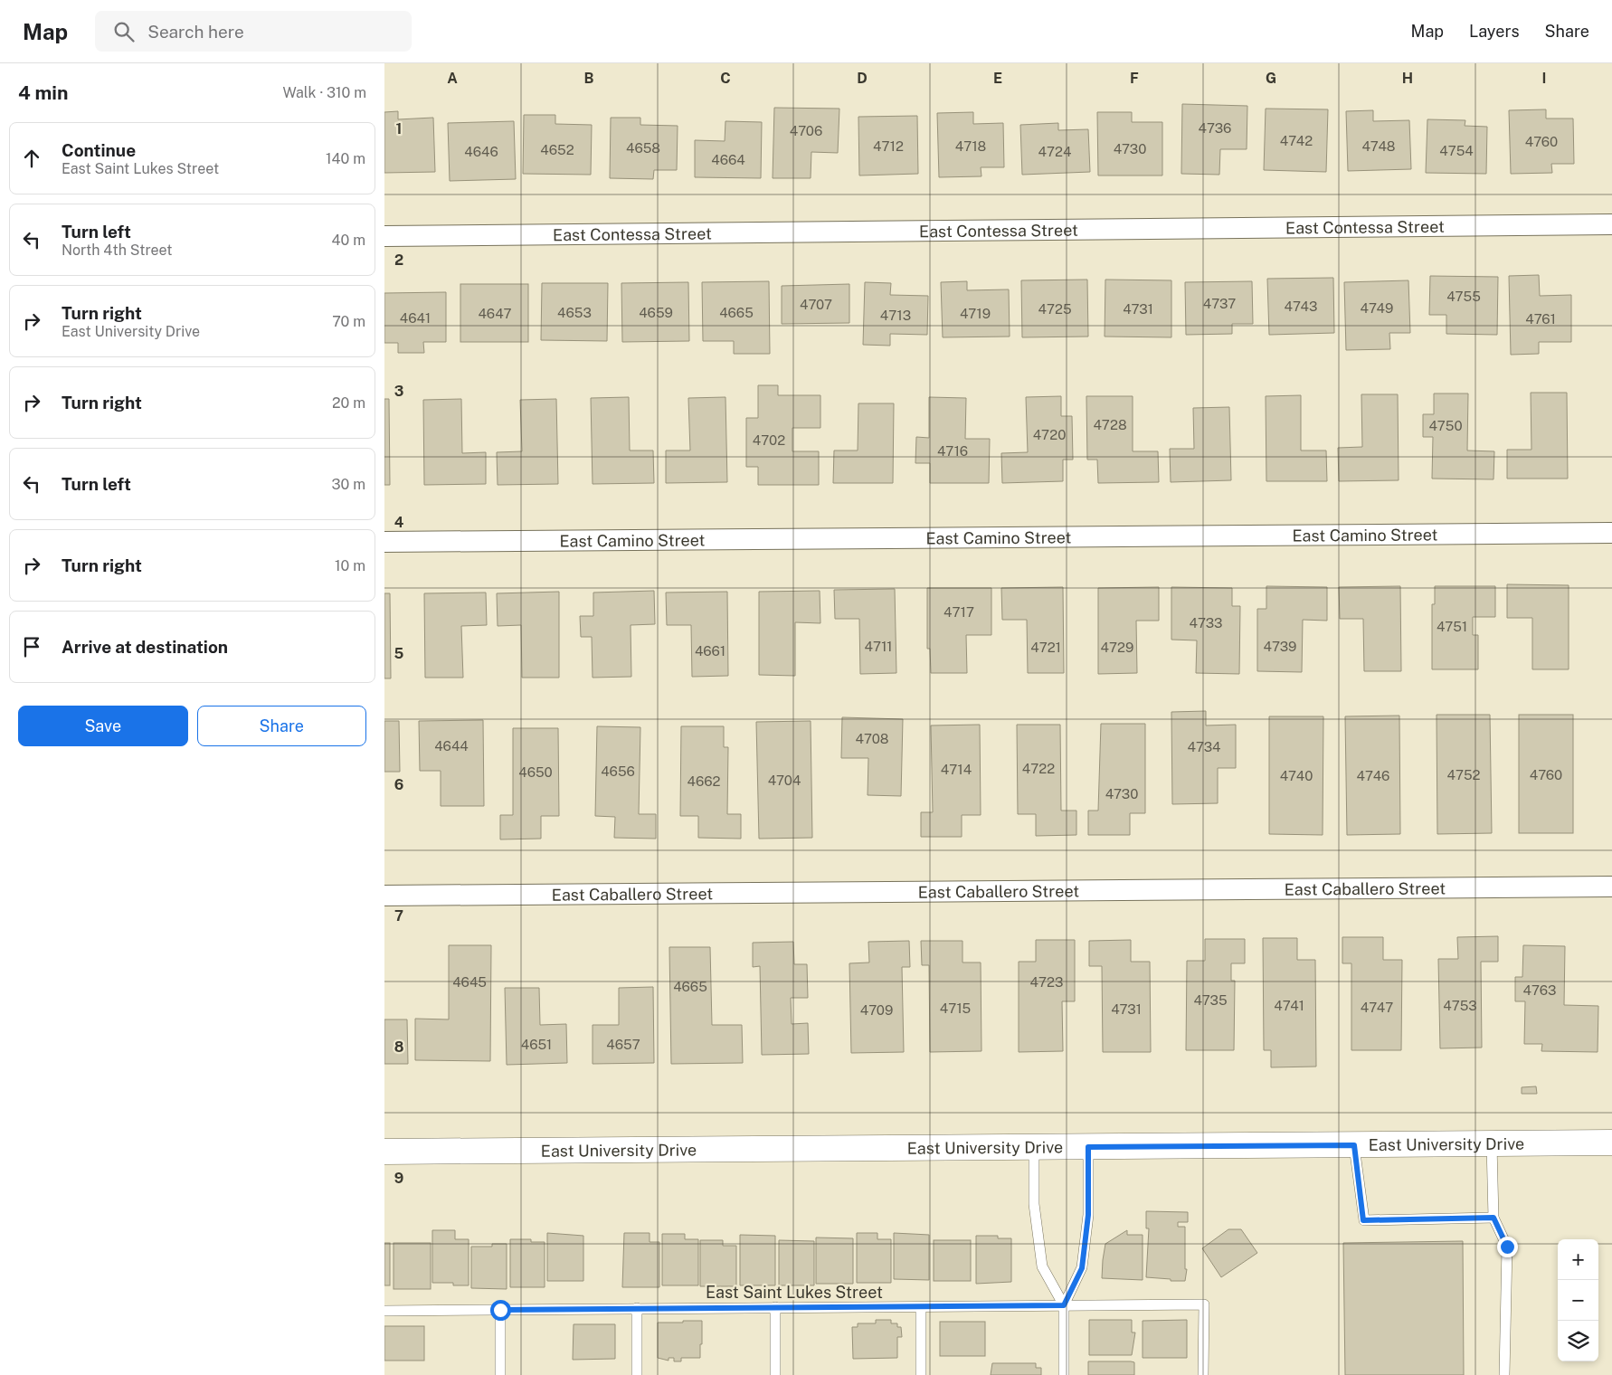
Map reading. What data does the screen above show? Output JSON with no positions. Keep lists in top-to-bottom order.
{
  "streets": {
    "main road": ["East University Drive"],
    "street": ["East Contessa Street", "East Camino Street", "East Caballero Street"],
    "lane": ["East Saint Lukes Street"]
  },
  "house_numbers": [
    "4736",
    "4706",
    "4742",
    "4760",
    "4712",
    "4718",
    "4748",
    "4658",
    "4730",
    "4652",
    "4754",
    "4646",
    "4724",
    "4664",
    "4755",
    "4737",
    "4707",
    "4743",
    "4749",
    "4725",
    "4731",
    "4653",
    "4659",
    "4665",
    "4647",
    "4719",
    "4713",
    "4641",
    "4761",
    "4728",
    "4750",
    "4720",
    "4702",
    "4716",
    "4717",
    "4733",
    "4751",
    "4711",
    "4739",
    "4721",
    "4729",
    "4661",
    "4708",
    "4644",
    "4734",
    "4722",
    "4714",
    "4656",
    "4650",
    "4752",
    "4760",
    "4740",
    "4746",
    "4704",
    "4662",
    "4730",
    "4645",
    "4723",
    "4665",
    "4763",
    "4735",
    "4741",
    "4753",
    "4747",
    "4715",
    "4731",
    "4709",
    "4651",
    "4657"
  ],
  "page": {
    "header": "Map",
    "search": "Search here",
    "nav": ["Map", "Layers", "Share"],
    "heading": ["4 min", "Walk · 310 m"],
    "list": [
      ["Continue", "East Saint Lukes Street", "140 m"],
      ["Turn left", "North 4th Street", "40 m"],
      ["Turn right", "East University Drive", "70 m"],
      ["Turn right", "20 m"],
      ["Turn left", "30 m"],
      ["Turn right", "10 m"],
      "Arrive at destination"
    ],
    "buttons": ["Save", "Share"],
    "map_buttons": ["+", "−"]
  },
  "grid": {
    "columns": [
      "A",
      "B",
      "C",
      "D",
      "E",
      "F",
      "G",
      "H",
      "I"
    ],
    "rows": [
      "1",
      "2",
      "3",
      "4",
      "5",
      "6",
      "7",
      "8",
      "9"
    ]
  }
}
